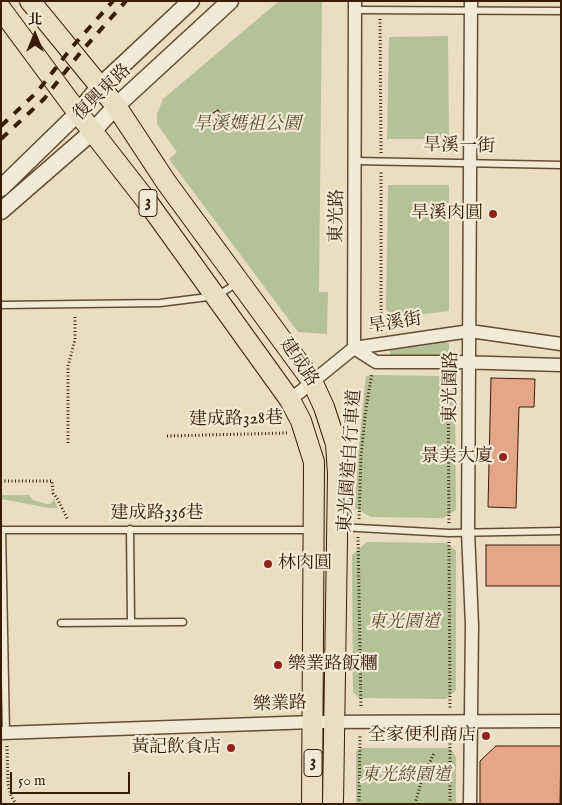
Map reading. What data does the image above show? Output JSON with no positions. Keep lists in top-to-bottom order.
{
  "streets": {
    "main road": ["3", "建成路"],
    "street": [
      "復興東路",
      "東光路",
      "旱溪街",
      "東光園路",
      "樂業路"
    ],
    "lane": ["旱溪一街", "建成路336巷"],
    "path": ["建成路328巷", "東光園道自行車道"]
  },
  "crossings": [
    ["復興東路", "建成路"],
    ["旱溪一街", "東光路"],
    ["旱溪一街", "東光園路"],
    ["東光路", "旱溪街"],
    ["旱溪街", "東光園路"],
    ["旱溪街", "東光園道自行車道"],
    ["建成路", "建成路328巷"],
    ["建成路", "建成路336巷"],
    ["建成路", "樂業路"],
    ["東光園路", "樂業路"],
    ["東光園道自行車道", "樂業路"]
  ],
  "parks": ["旱溪媽祖公園", "東光園道", "東光綠園道"],
  "places": [
    "旱溪肉圓",
    "景美大廈",
    "林肉圓",
    "樂業路飯糰",
    "全家便利商店",
    "黃記飲食店"
  ],
  "scale_bar": "50 m",
  "north": "top"
}
